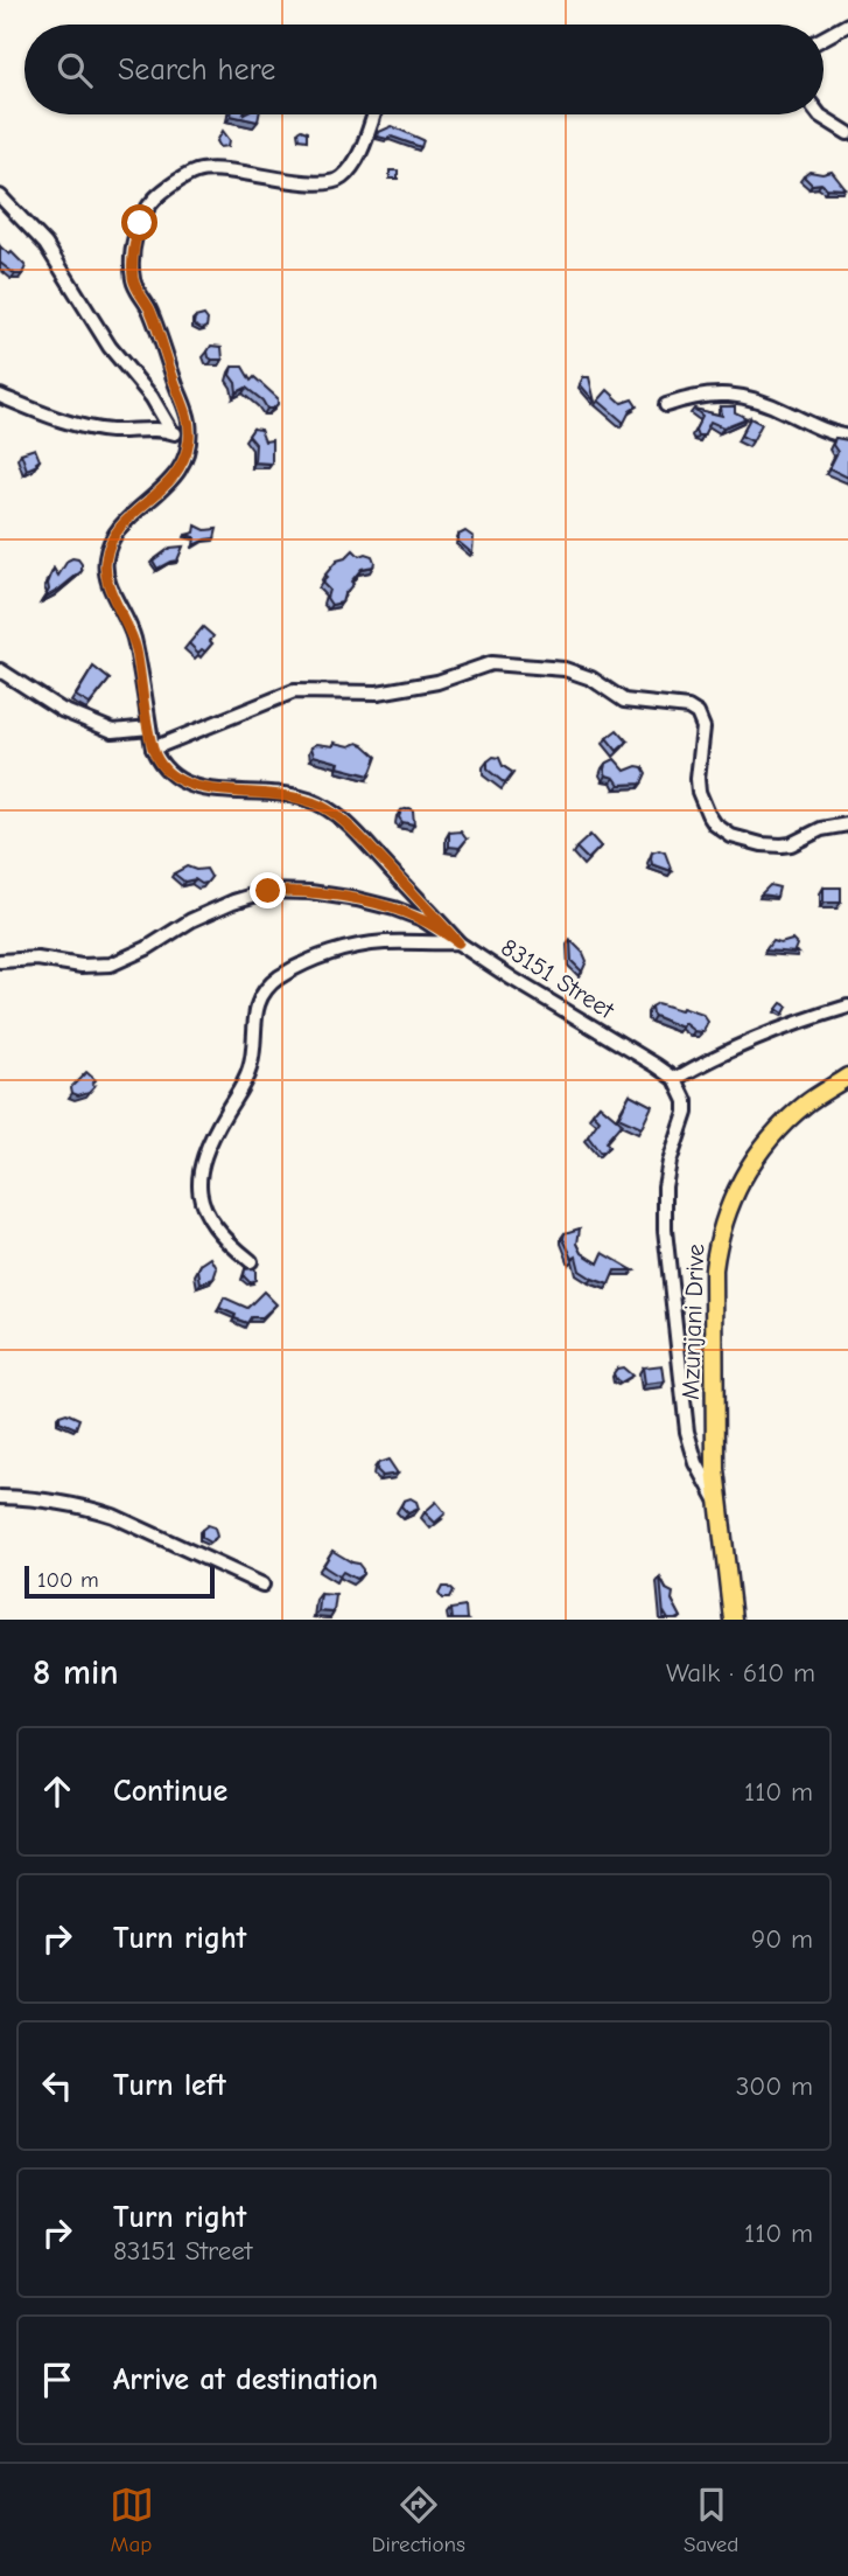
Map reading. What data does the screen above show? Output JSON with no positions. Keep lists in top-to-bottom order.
{
  "streets": {
    "main road": ["Mzunjani Drive"],
    "street": ["83151 Street"]
  },
  "scale_bar": "100 m",
  "page": {
    "search": "Search here",
    "scale": "100 m",
    "heading": ["8 min", "Walk · 610 m"],
    "list": [
      ["Continue", "110 m"],
      ["Turn right", "90 m"],
      ["Turn left", "300 m"],
      ["Turn right", "83151 Street", "110 m"],
      "Arrive at destination"
    ],
    "nav": ["Map", "Directions", "Saved"]
  }
}
